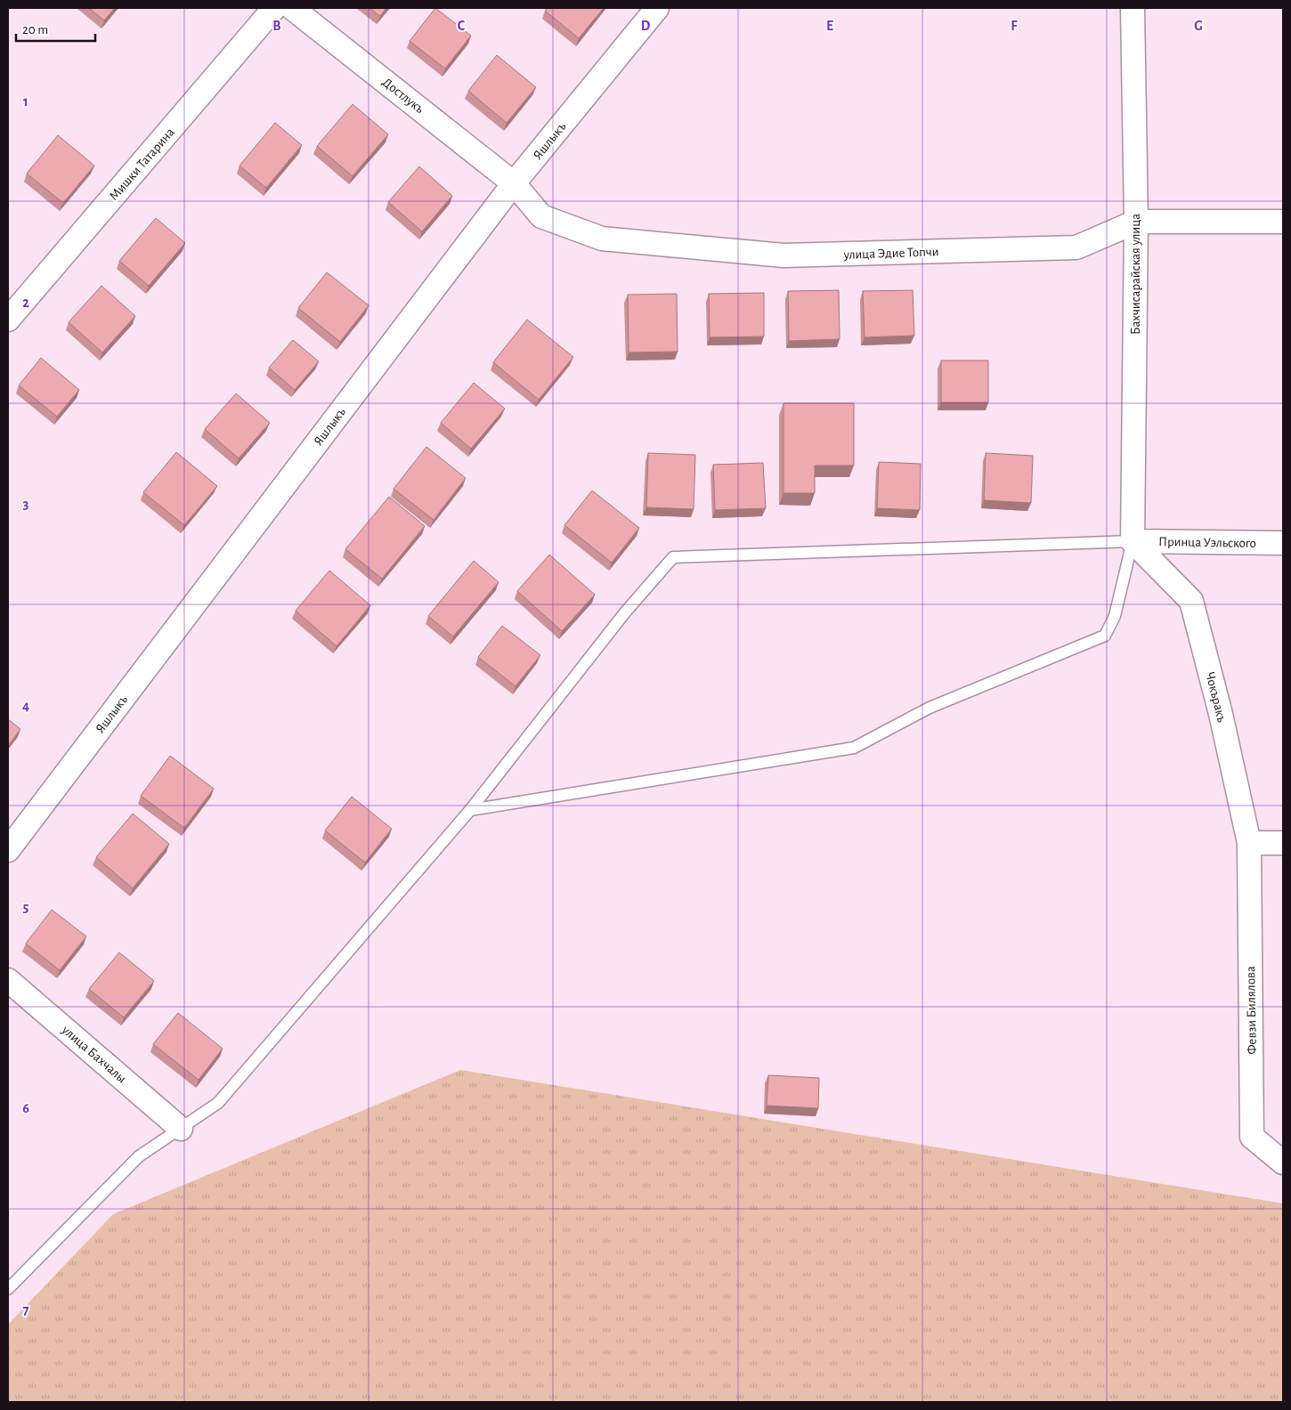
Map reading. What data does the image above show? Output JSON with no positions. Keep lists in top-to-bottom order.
{
  "streets": {
    "street": [
      "Достлукъ",
      "Яшлыкъ",
      "Мишки Татарина",
      "улица Эдие Топчи",
      "Бахчисарайская улица",
      "Принца Уэльского",
      "Чокъракъ",
      "Февзи Билялова",
      "улица Бахчалы"
    ]
  },
  "crossings": [
    ["Достлукъ", "Яшлыкъ"],
    ["Достлукъ", "улица Эдие Топчи"],
    ["Яшлыкъ", "улица Эдие Топчи"],
    ["улица Эдие Топчи", "Бахчисарайская улица"],
    ["Бахчисарайская улица", "Принца Уэльского"],
    ["Бахчисарайская улица", "Чокъракъ"],
    ["Принца Уэльского", "Чокъракъ"],
    ["Чокъракъ", "Февзи Билялова"]
  ],
  "scale_bar": "20 m",
  "grid": {
    "columns": [
      "B",
      "C",
      "D",
      "E",
      "F",
      "G"
    ],
    "rows": [
      "1",
      "2",
      "3",
      "4",
      "5",
      "6",
      "7"
    ]
  }
}
